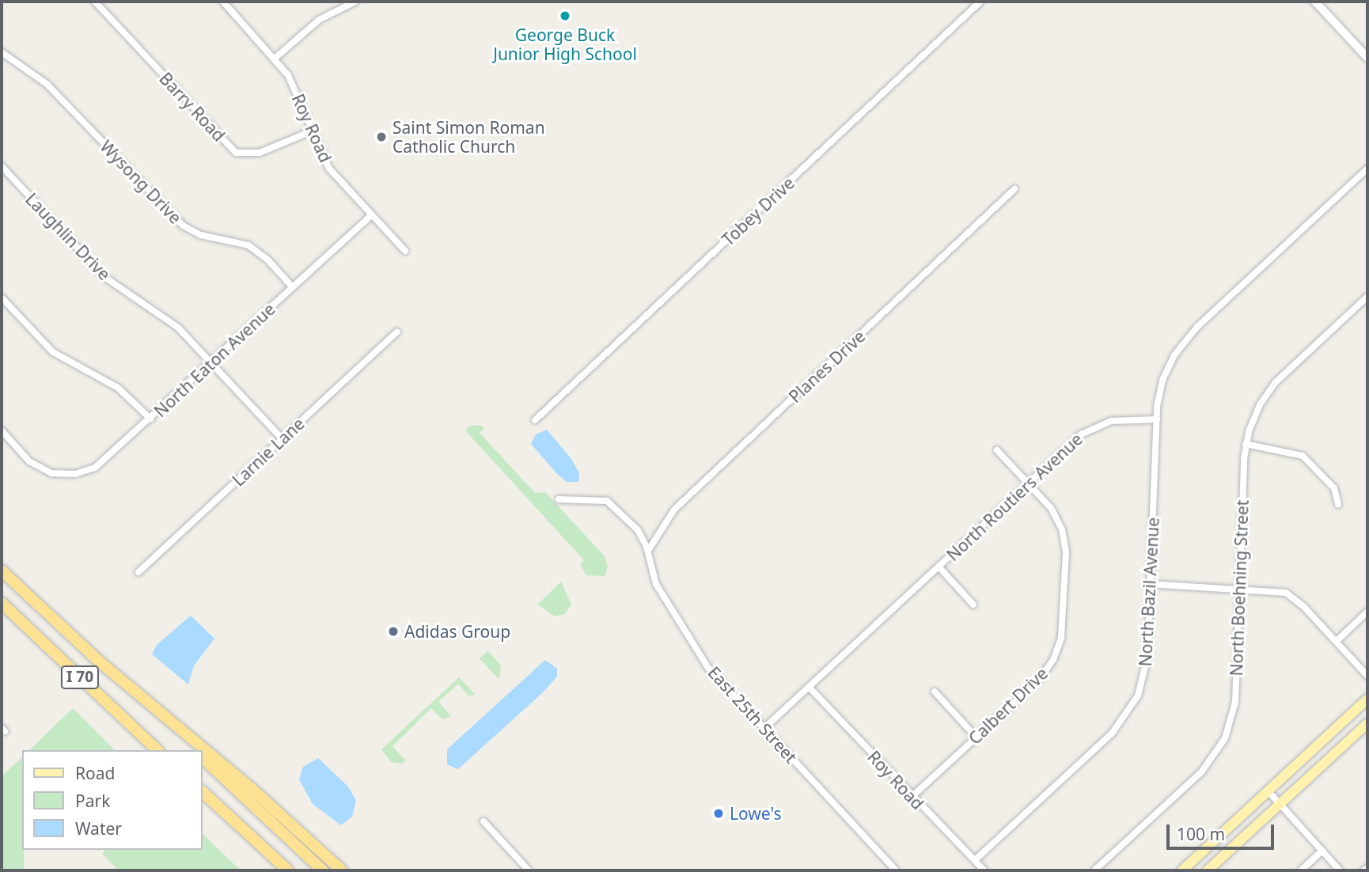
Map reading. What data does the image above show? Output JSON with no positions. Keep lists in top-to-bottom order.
{
  "streets": {
    "highway": ["I 70"],
    "street": [
      "Barry Road",
      "Roy Road",
      "Wysong Drive",
      "Tobey Drive",
      "Laughlin Drive",
      "North Eaton Avenue",
      "Planes Drive",
      "Larnie Lane",
      "North Routiers Avenue",
      "North Boehning Street",
      "North Bazil Avenue",
      "Calbert Drive",
      "East 25th Street"
    ]
  },
  "crossings": [
    ["Barry Road", "Roy Road"],
    ["Roy Road", "North Eaton Avenue"],
    ["Roy Road", "North Routiers Avenue"],
    ["Roy Road", "North Bazil Avenue"],
    ["Roy Road", "Calbert Drive"],
    ["Wysong Drive", "North Eaton Avenue"],
    ["Laughlin Drive", "North Eaton Avenue"],
    ["Laughlin Drive", "Larnie Lane"],
    ["Planes Drive", "East 25th Street"],
    ["North Routiers Avenue", "North Bazil Avenue"],
    ["North Routiers Avenue", "Calbert Drive"],
    ["North Routiers Avenue", "East 25th Street"]
  ],
  "places": [
    "George Buck Junior High School",
    "Saint Simon Roman Catholic Church",
    "Adidas Group",
    "Lowe's"
  ],
  "legend": ["Road", "Park", "Water"],
  "scale_bar": "100 m"
}
